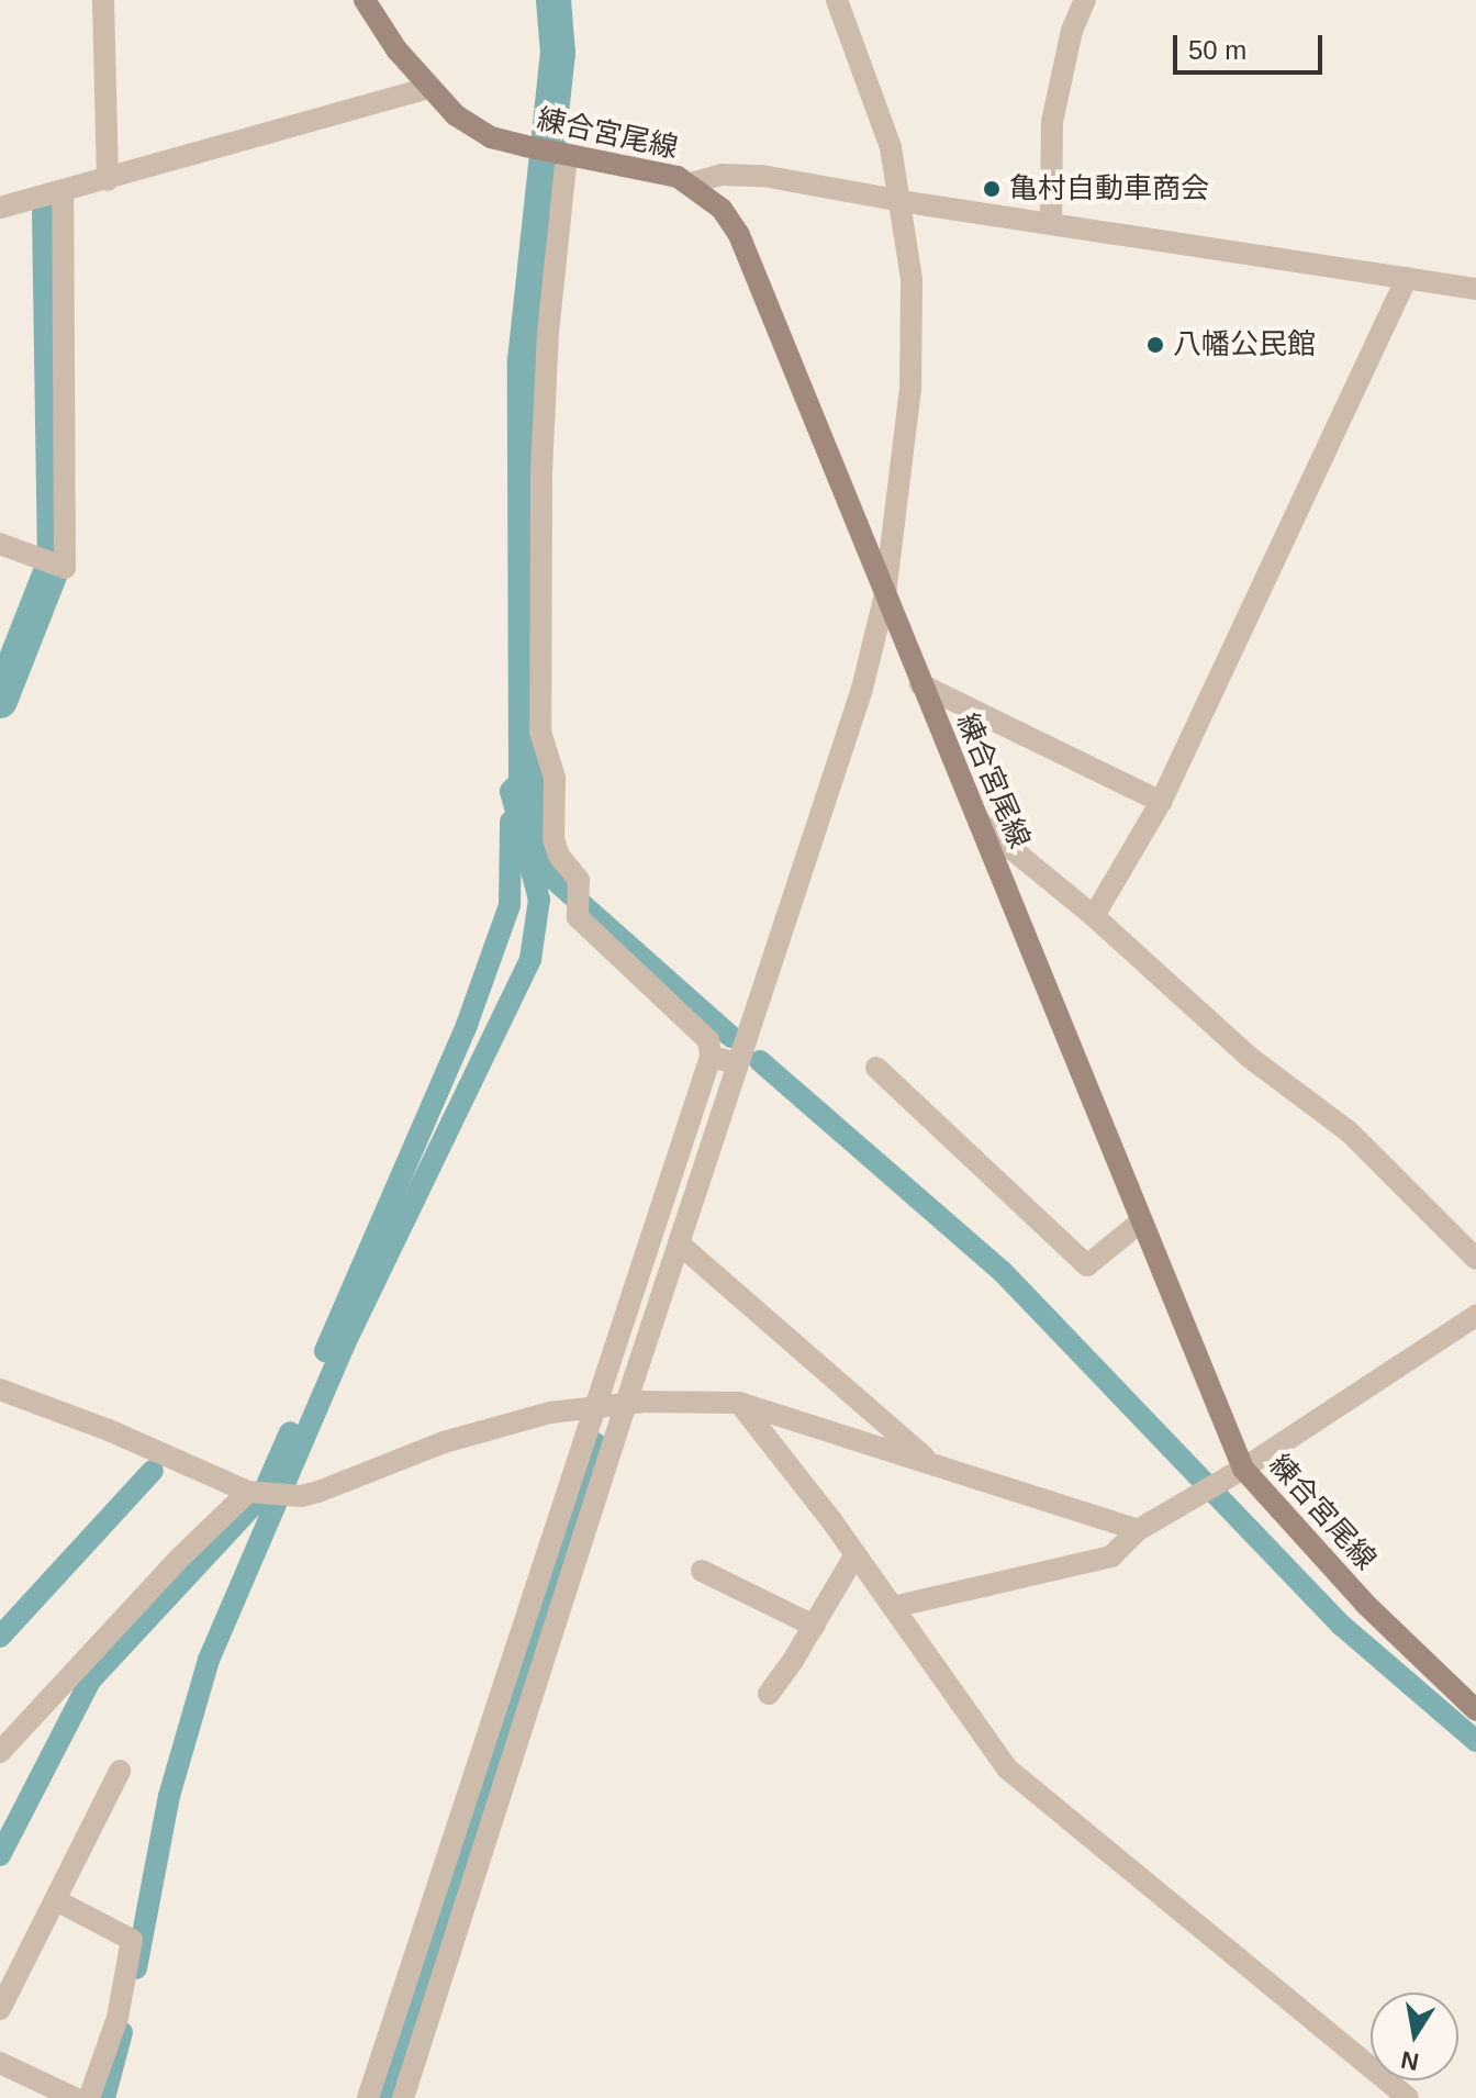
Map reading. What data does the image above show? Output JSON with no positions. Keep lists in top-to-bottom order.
{
  "streets": {
    "main road": ["練合宮尾線"]
  },
  "places": ["亀村自動車商会", "八幡公民館"],
  "scale_bar": "50 m",
  "north": "bottom"
}
